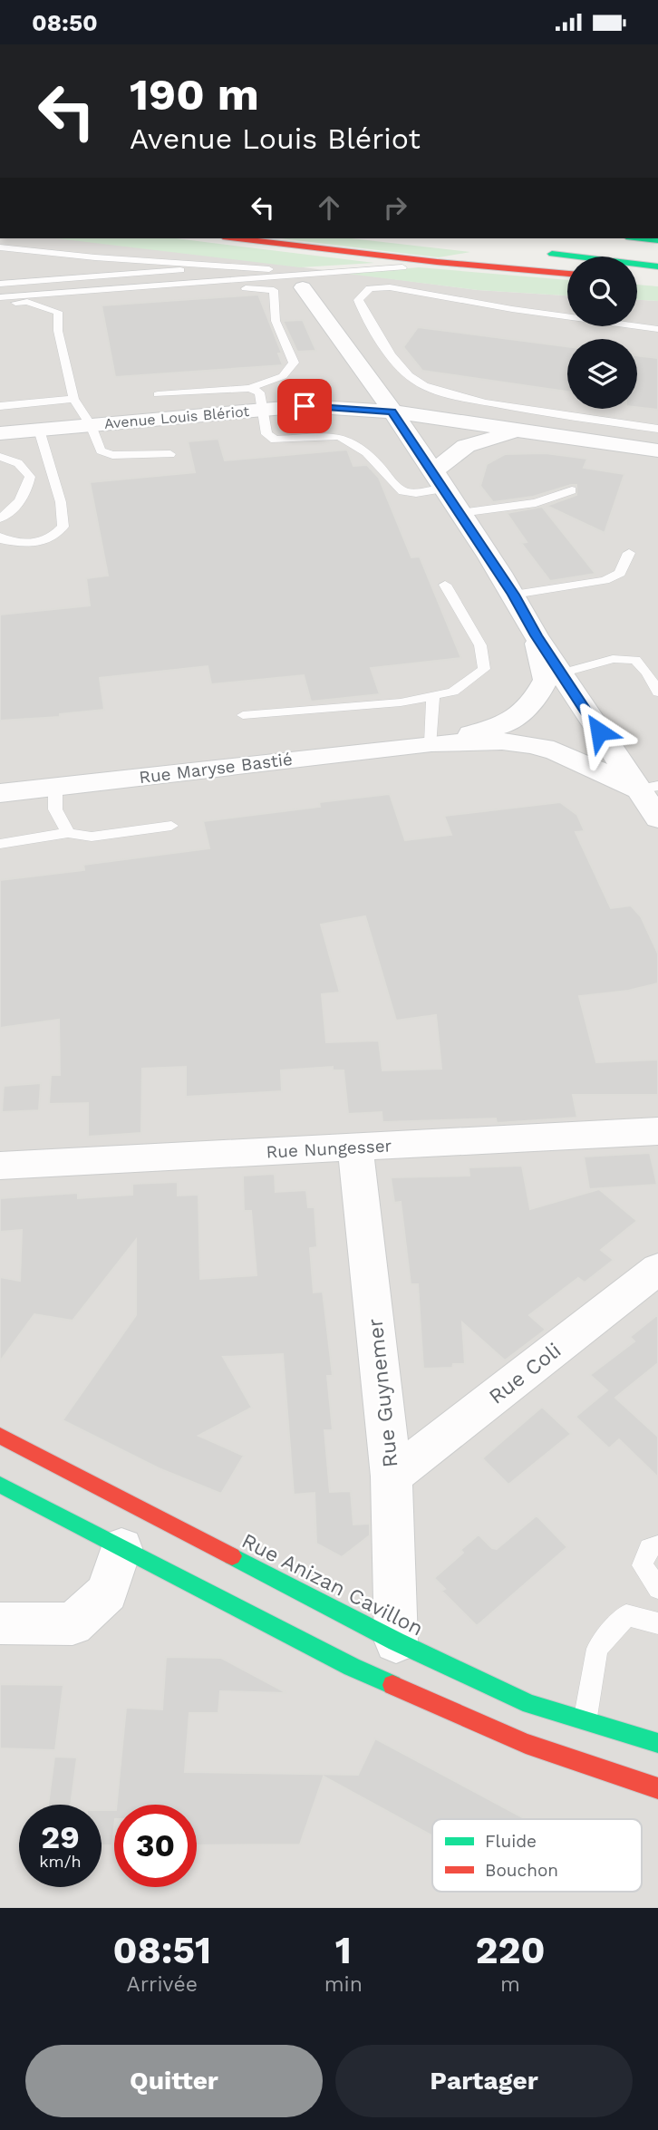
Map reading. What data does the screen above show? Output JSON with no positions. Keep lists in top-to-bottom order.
{
  "streets": {
    "main road": ["Rue Anizan Cavillon"],
    "street": [
      "Avenue Louis Blériot",
      "Rue Maryse Bastié",
      "Rue Nungesser",
      "Rue Coli",
      "Rue Guynemer"
    ]
  },
  "crossings": [
    ["Rue Nungesser", "Rue Guynemer"],
    ["Rue Coli", "Rue Guynemer"],
    ["Rue Guynemer", "Rue Anizan Cavillon"]
  ],
  "legend": ["Fluide", "Bouchon"],
  "page": {
    "status": "08:50",
    "turn": ["190 m", "Avenue Louis Blériot"],
    "speed": "29 km/h",
    "limit": "30",
    "eta": [
      "08:51",
      "Arrivée",
      "1",
      "min",
      "220",
      "m"
    ],
    "buttons": ["Quitter", "Partager"]
  }
}
